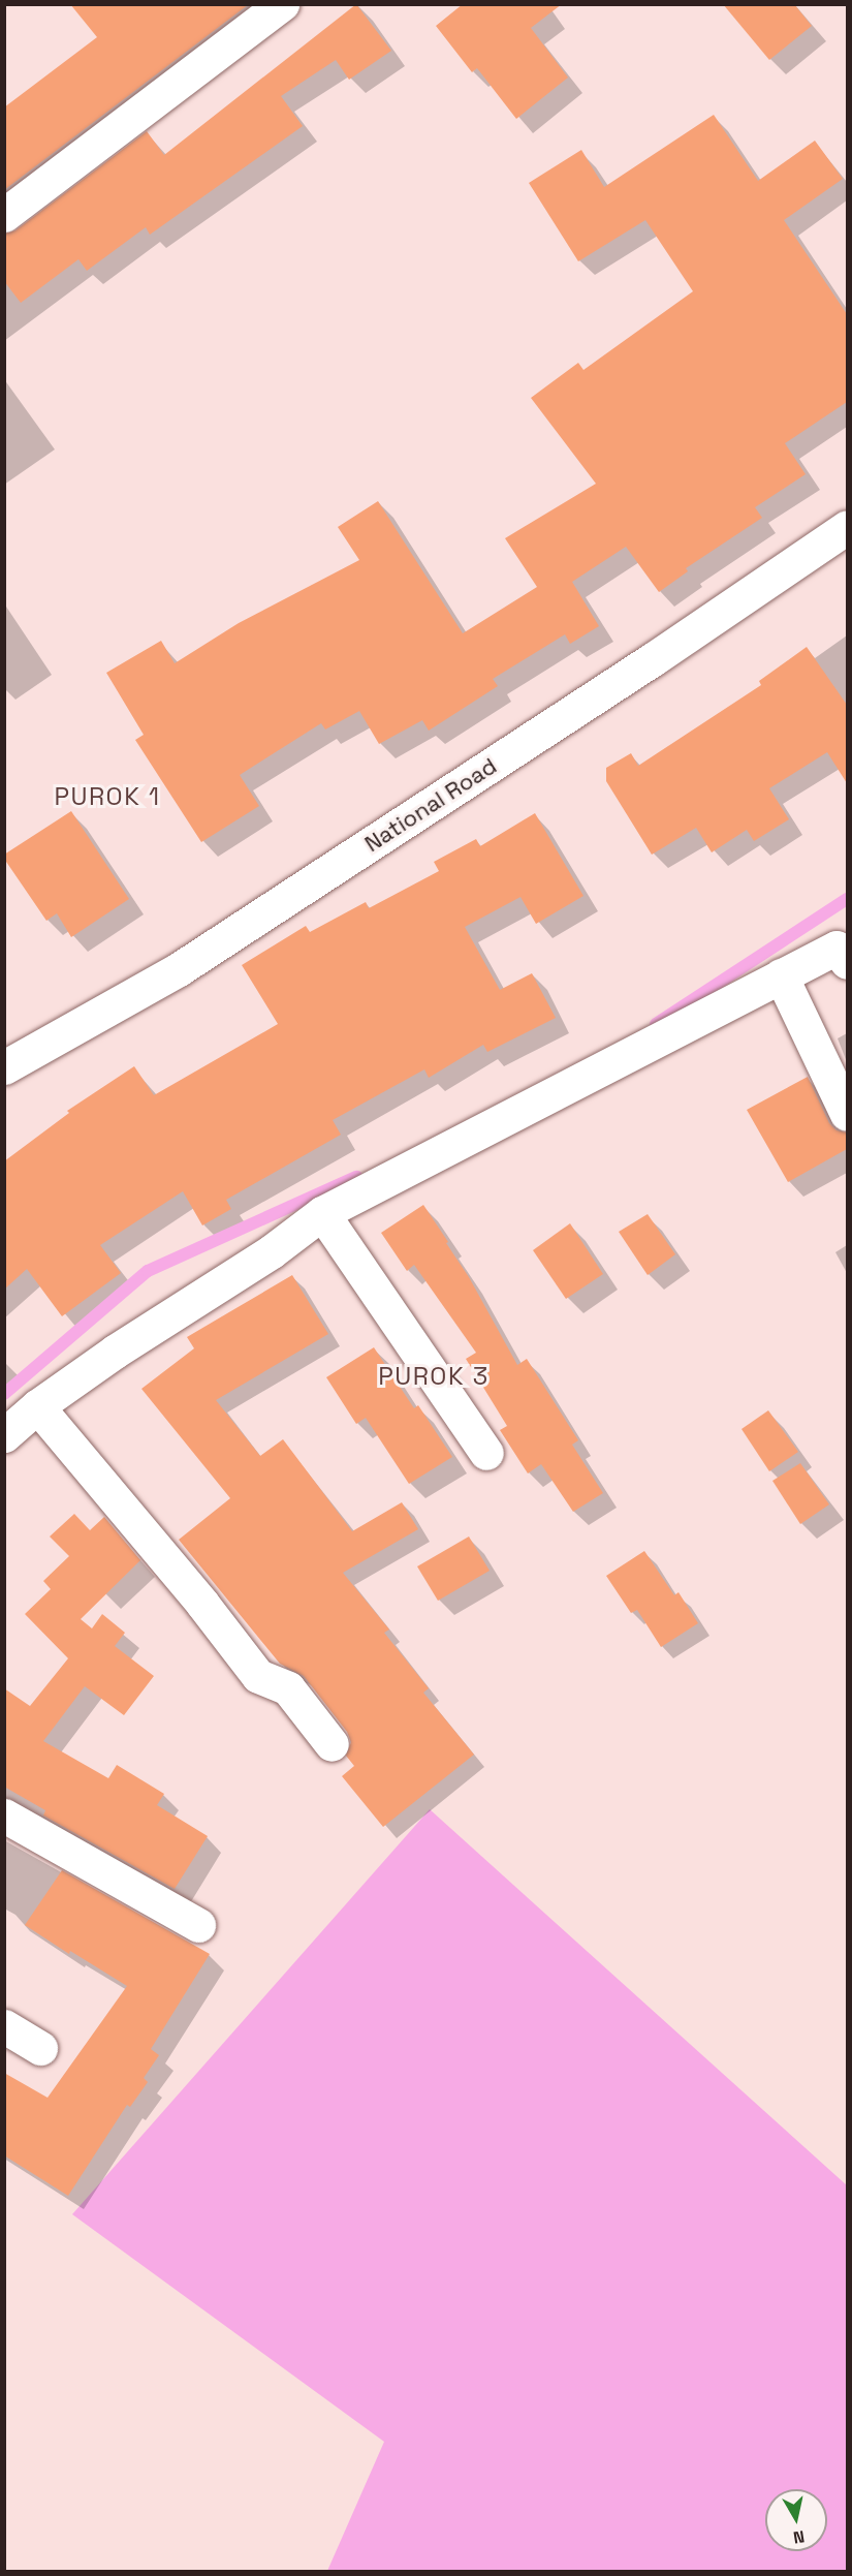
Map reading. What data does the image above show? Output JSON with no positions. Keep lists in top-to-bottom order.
{
  "streets": {
    "street": ["National Road"]
  },
  "districts": ["PUROK 1", "PUROK 3"],
  "north": "bottom"
}
